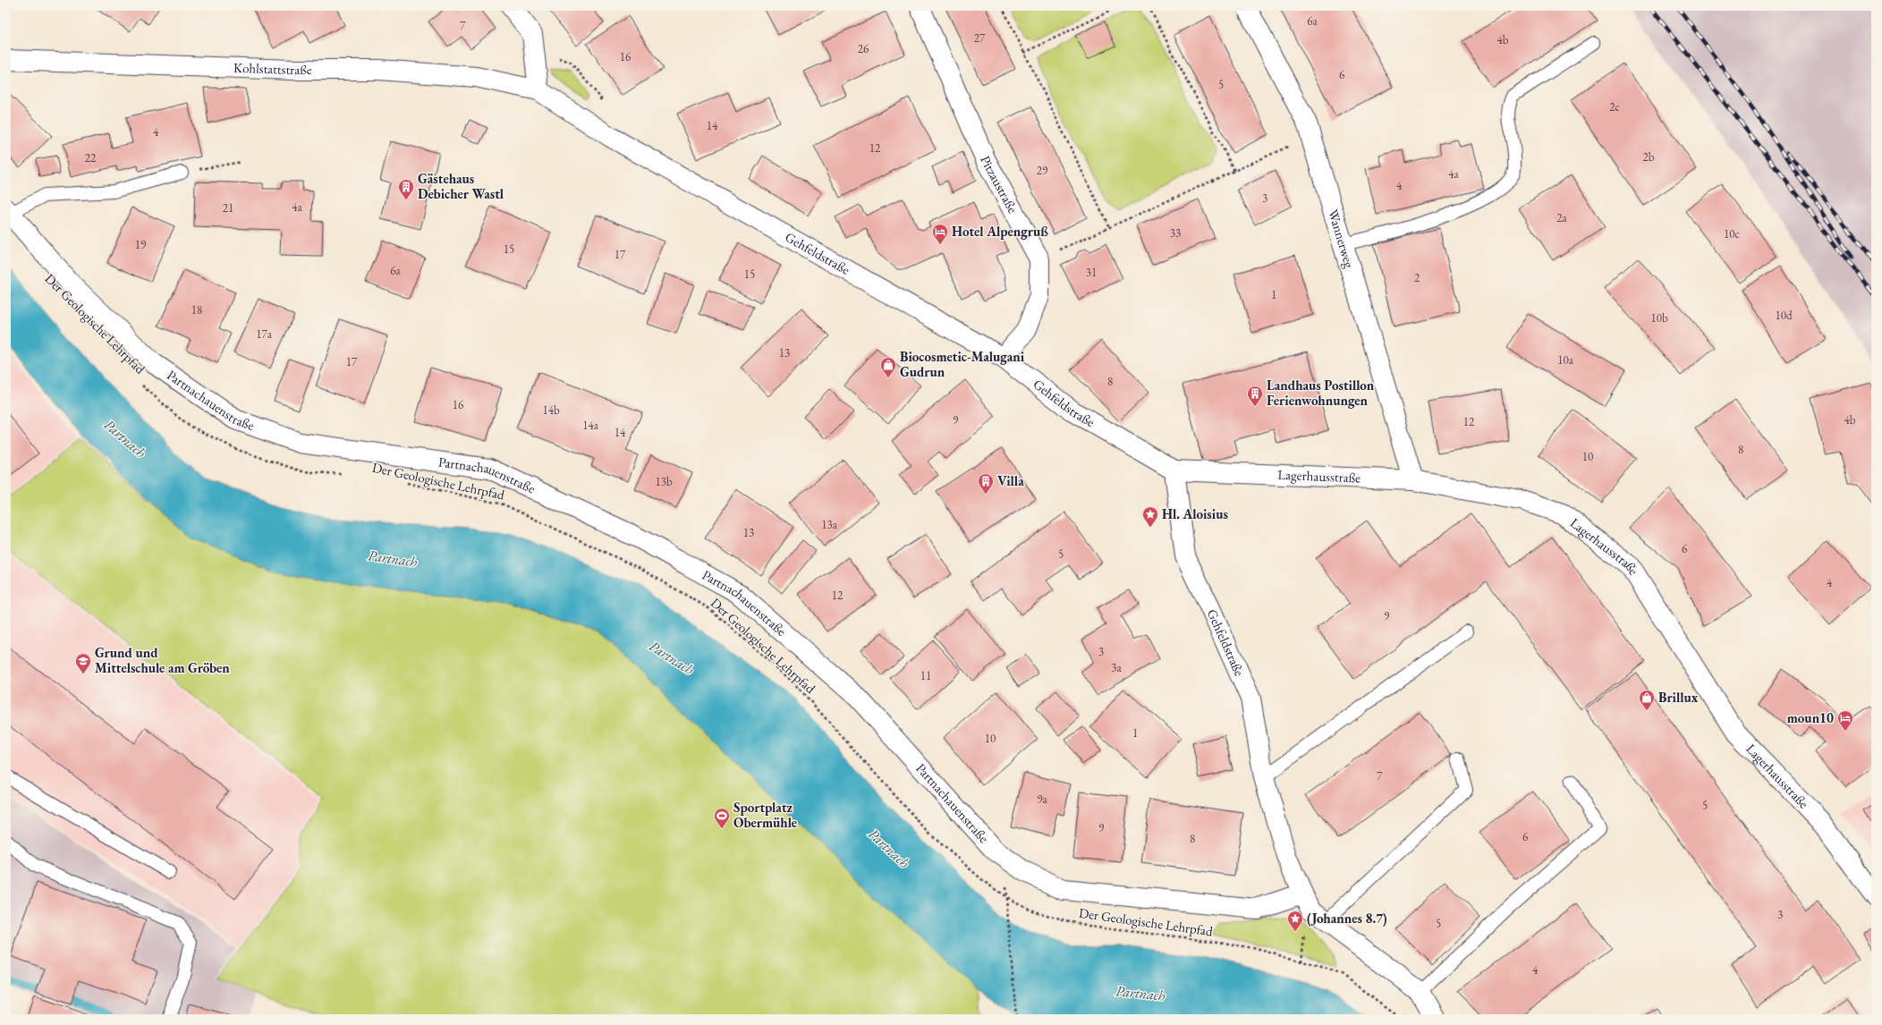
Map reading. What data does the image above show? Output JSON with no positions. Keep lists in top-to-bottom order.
{
  "streets": {
    "street": [
      "Kohlstattstraße",
      "Pitzaustraße",
      "Wannerweg",
      "Gehfeldstraße",
      "Partnachauenstraße",
      "Lagerhausstraße"
    ],
    "path": ["Der Geologische Lehrpfad"]
  },
  "crossings": [
    ["Kohlstattstraße", "Gehfeldstraße"],
    ["Pitzaustraße", "Gehfeldstraße"],
    ["Wannerweg", "Lagerhausstraße"],
    ["Gehfeldstraße", "Partnachauenstraße"],
    ["Gehfeldstraße", "Lagerhausstraße"]
  ],
  "water": ["Partnach"],
  "places": {
    "building": ["Gästehaus Debicher Wastl", "Landhaus Postillon Ferienwohnungen", "Villa"],
    "hotel": ["Hotel Alpengruß", "moun10"],
    "shop": ["Biocosmetic-Malugani Gudrun", "Brillux"],
    "place": ["Hl. Aloisius", "(Johannes 8.7)"],
    "school or university": ["Grund und Mittelschule am Gröben"],
    "sports": ["Sportplatz Obermühle"]
  },
  "house_numbers": [
    "6a",
    "7",
    "27",
    "4b",
    "26",
    "16",
    "6",
    "5",
    "2c",
    "14",
    "4",
    "12",
    "2b",
    "22",
    "29",
    "4a",
    "4",
    "3",
    "4a",
    "21",
    "2a",
    "33",
    "10c",
    "19",
    "15",
    "17",
    "6a",
    "31",
    "15",
    "2",
    "1",
    "18",
    "10d",
    "10b",
    "17a",
    "13",
    "10a",
    "17",
    "8",
    "16",
    "14b",
    "9",
    "4b",
    "12",
    "14a",
    "14",
    "8",
    "10",
    "13b",
    "13a",
    "13",
    "6",
    "5",
    "4",
    "12",
    "9",
    "3",
    "3a",
    "11",
    "1",
    "10",
    "7",
    "9a",
    "5",
    "9",
    "6",
    "8",
    "3",
    "5",
    "4"
  ]
}
